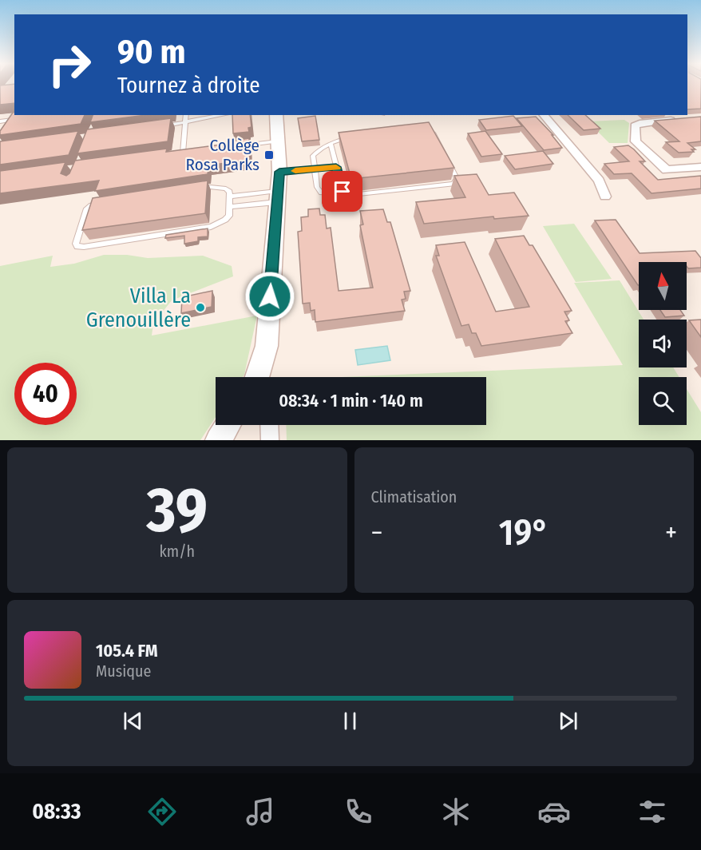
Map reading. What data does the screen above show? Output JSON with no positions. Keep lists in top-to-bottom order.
{
  "places": {
    "transit": ["Collège Rosa Parks"],
    "other": ["Villa La Grenouillère"]
  },
  "north": "top",
  "page": {
    "turn": ["90 m", "Tournez à droite"],
    "limit": "40",
    "trip": "08:34 · 1 min · 140 m",
    "tile": [
      ["39", "km/h"],
      "Climatisation"
    ],
    "heat": ["−", "19°", "+"],
    "song": ["105.4 FM", "Musique"],
    "tabs": "08:33"
  }
}
